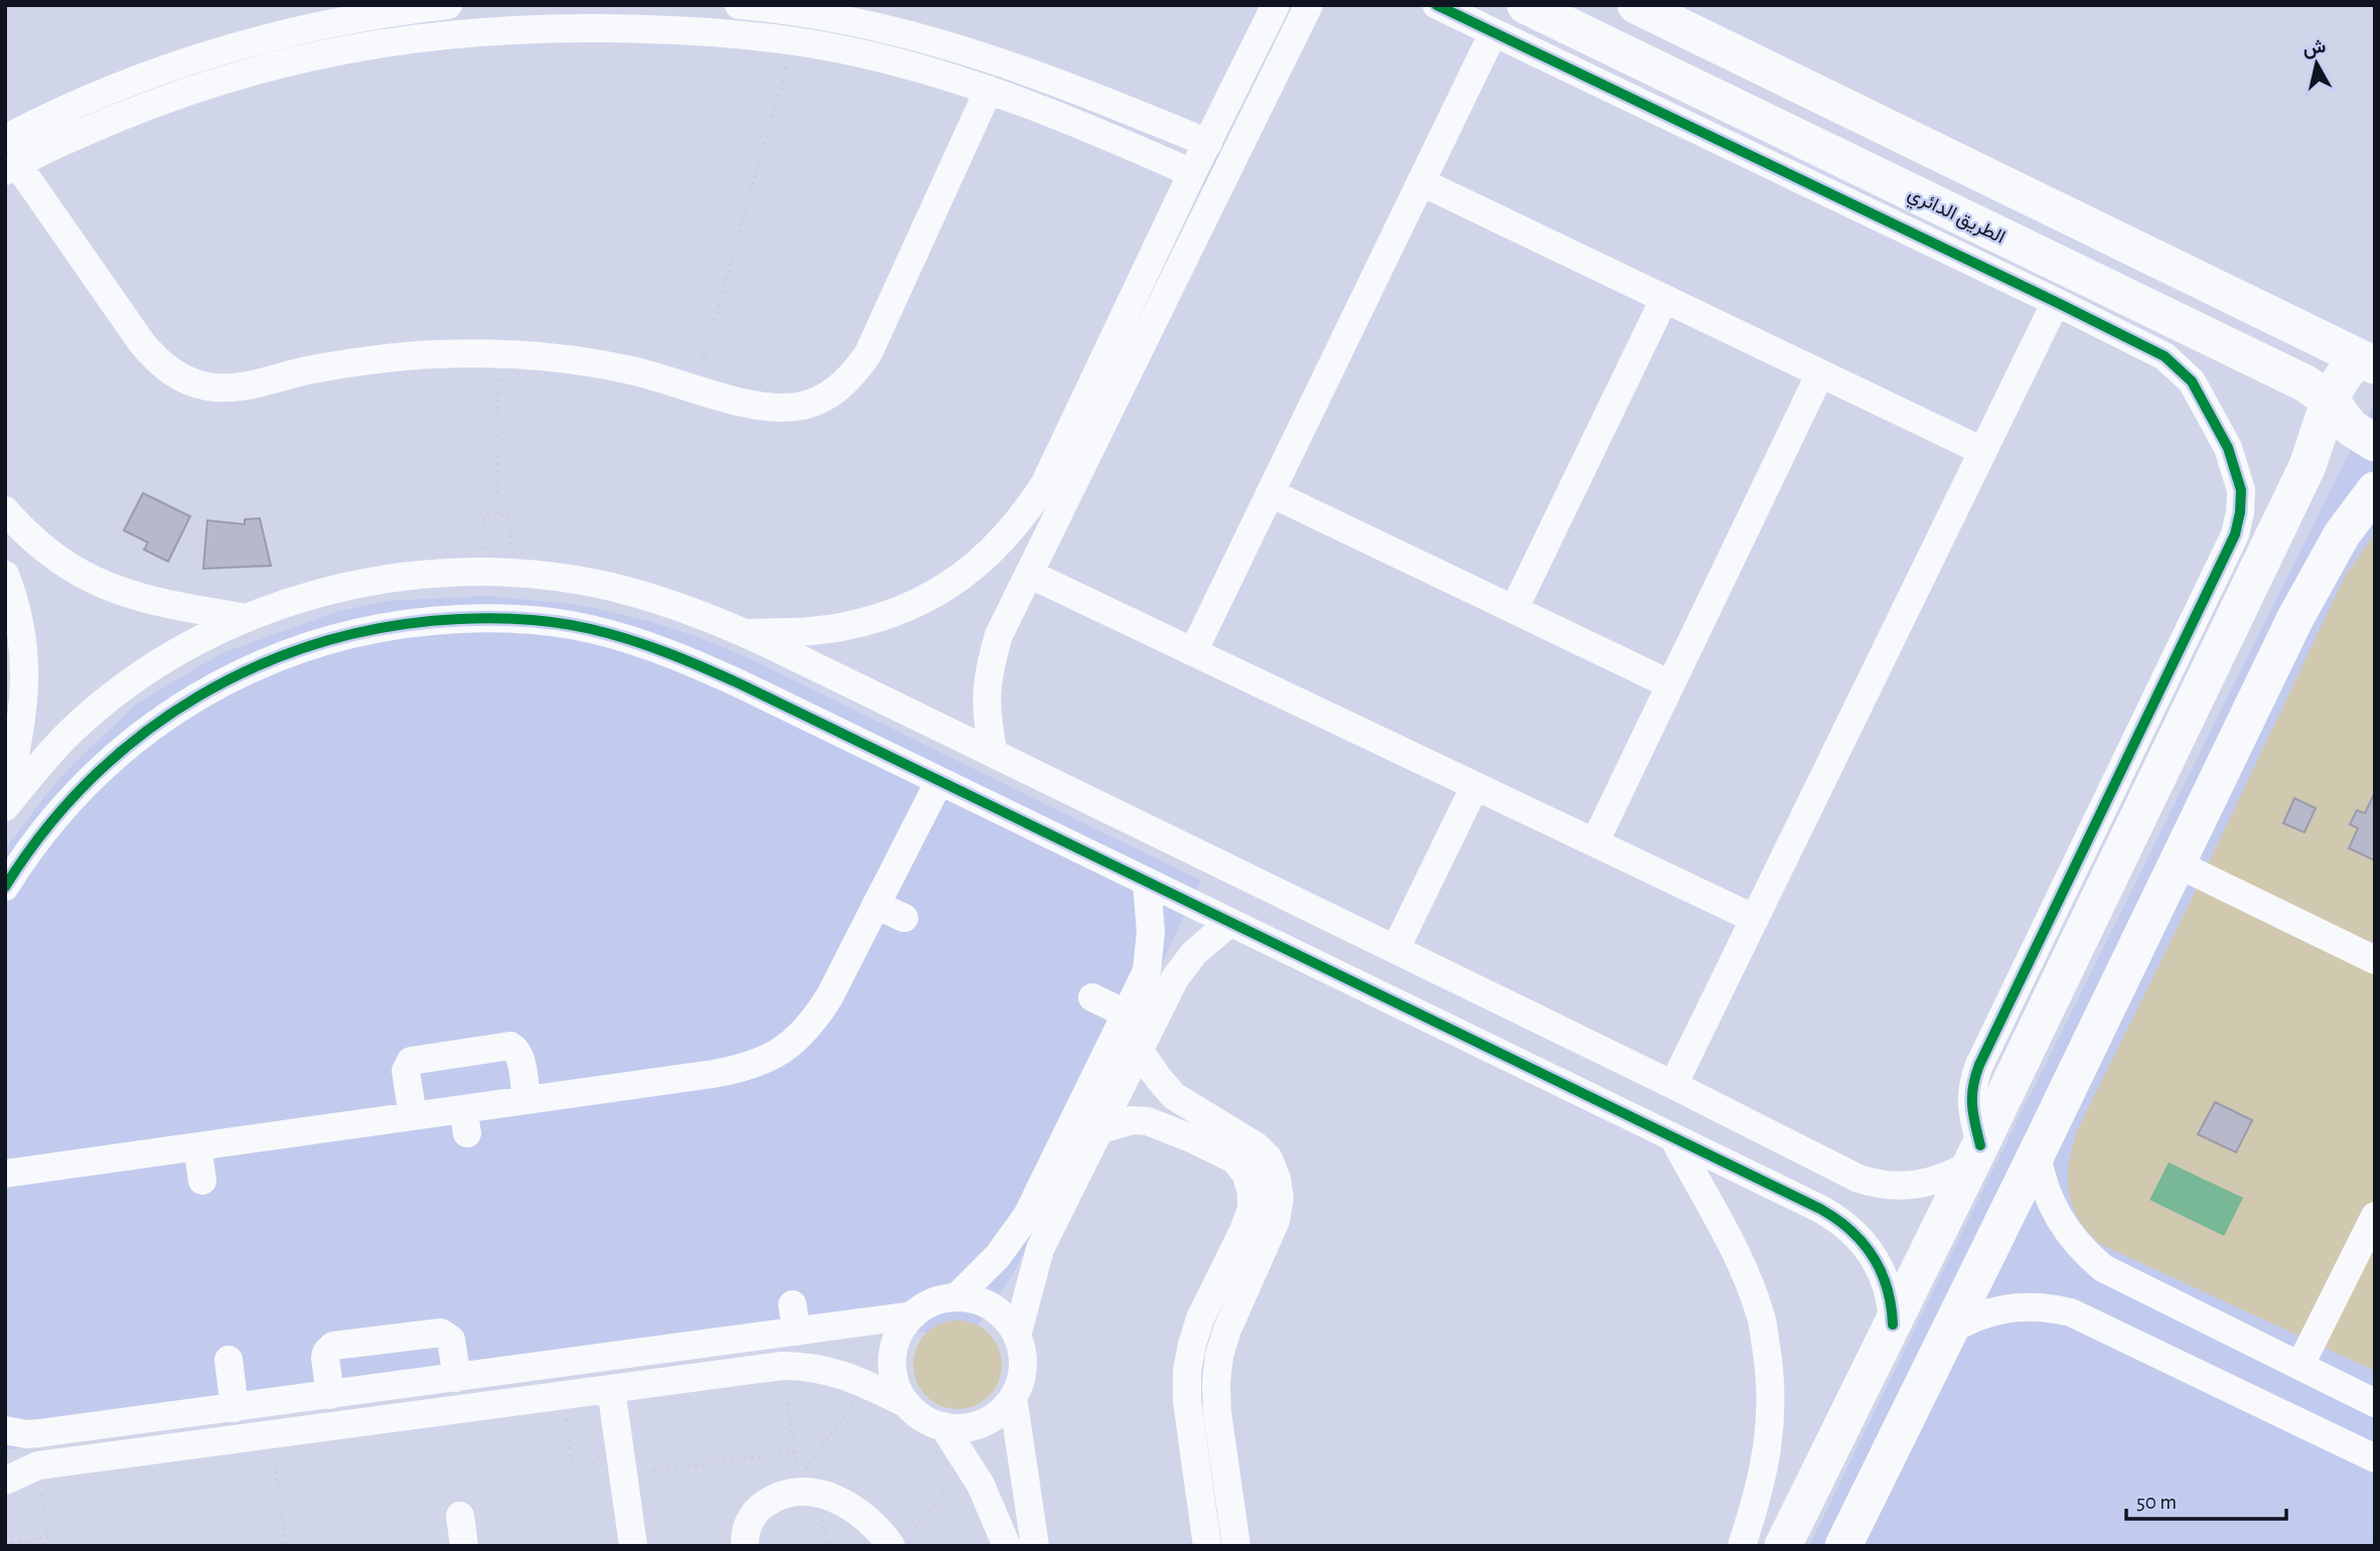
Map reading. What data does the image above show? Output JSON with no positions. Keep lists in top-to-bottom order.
{
  "streets": {
    "main road": ["الطريق الدائري"]
  },
  "scale_bar": "50 m",
  "north": "top"
}
